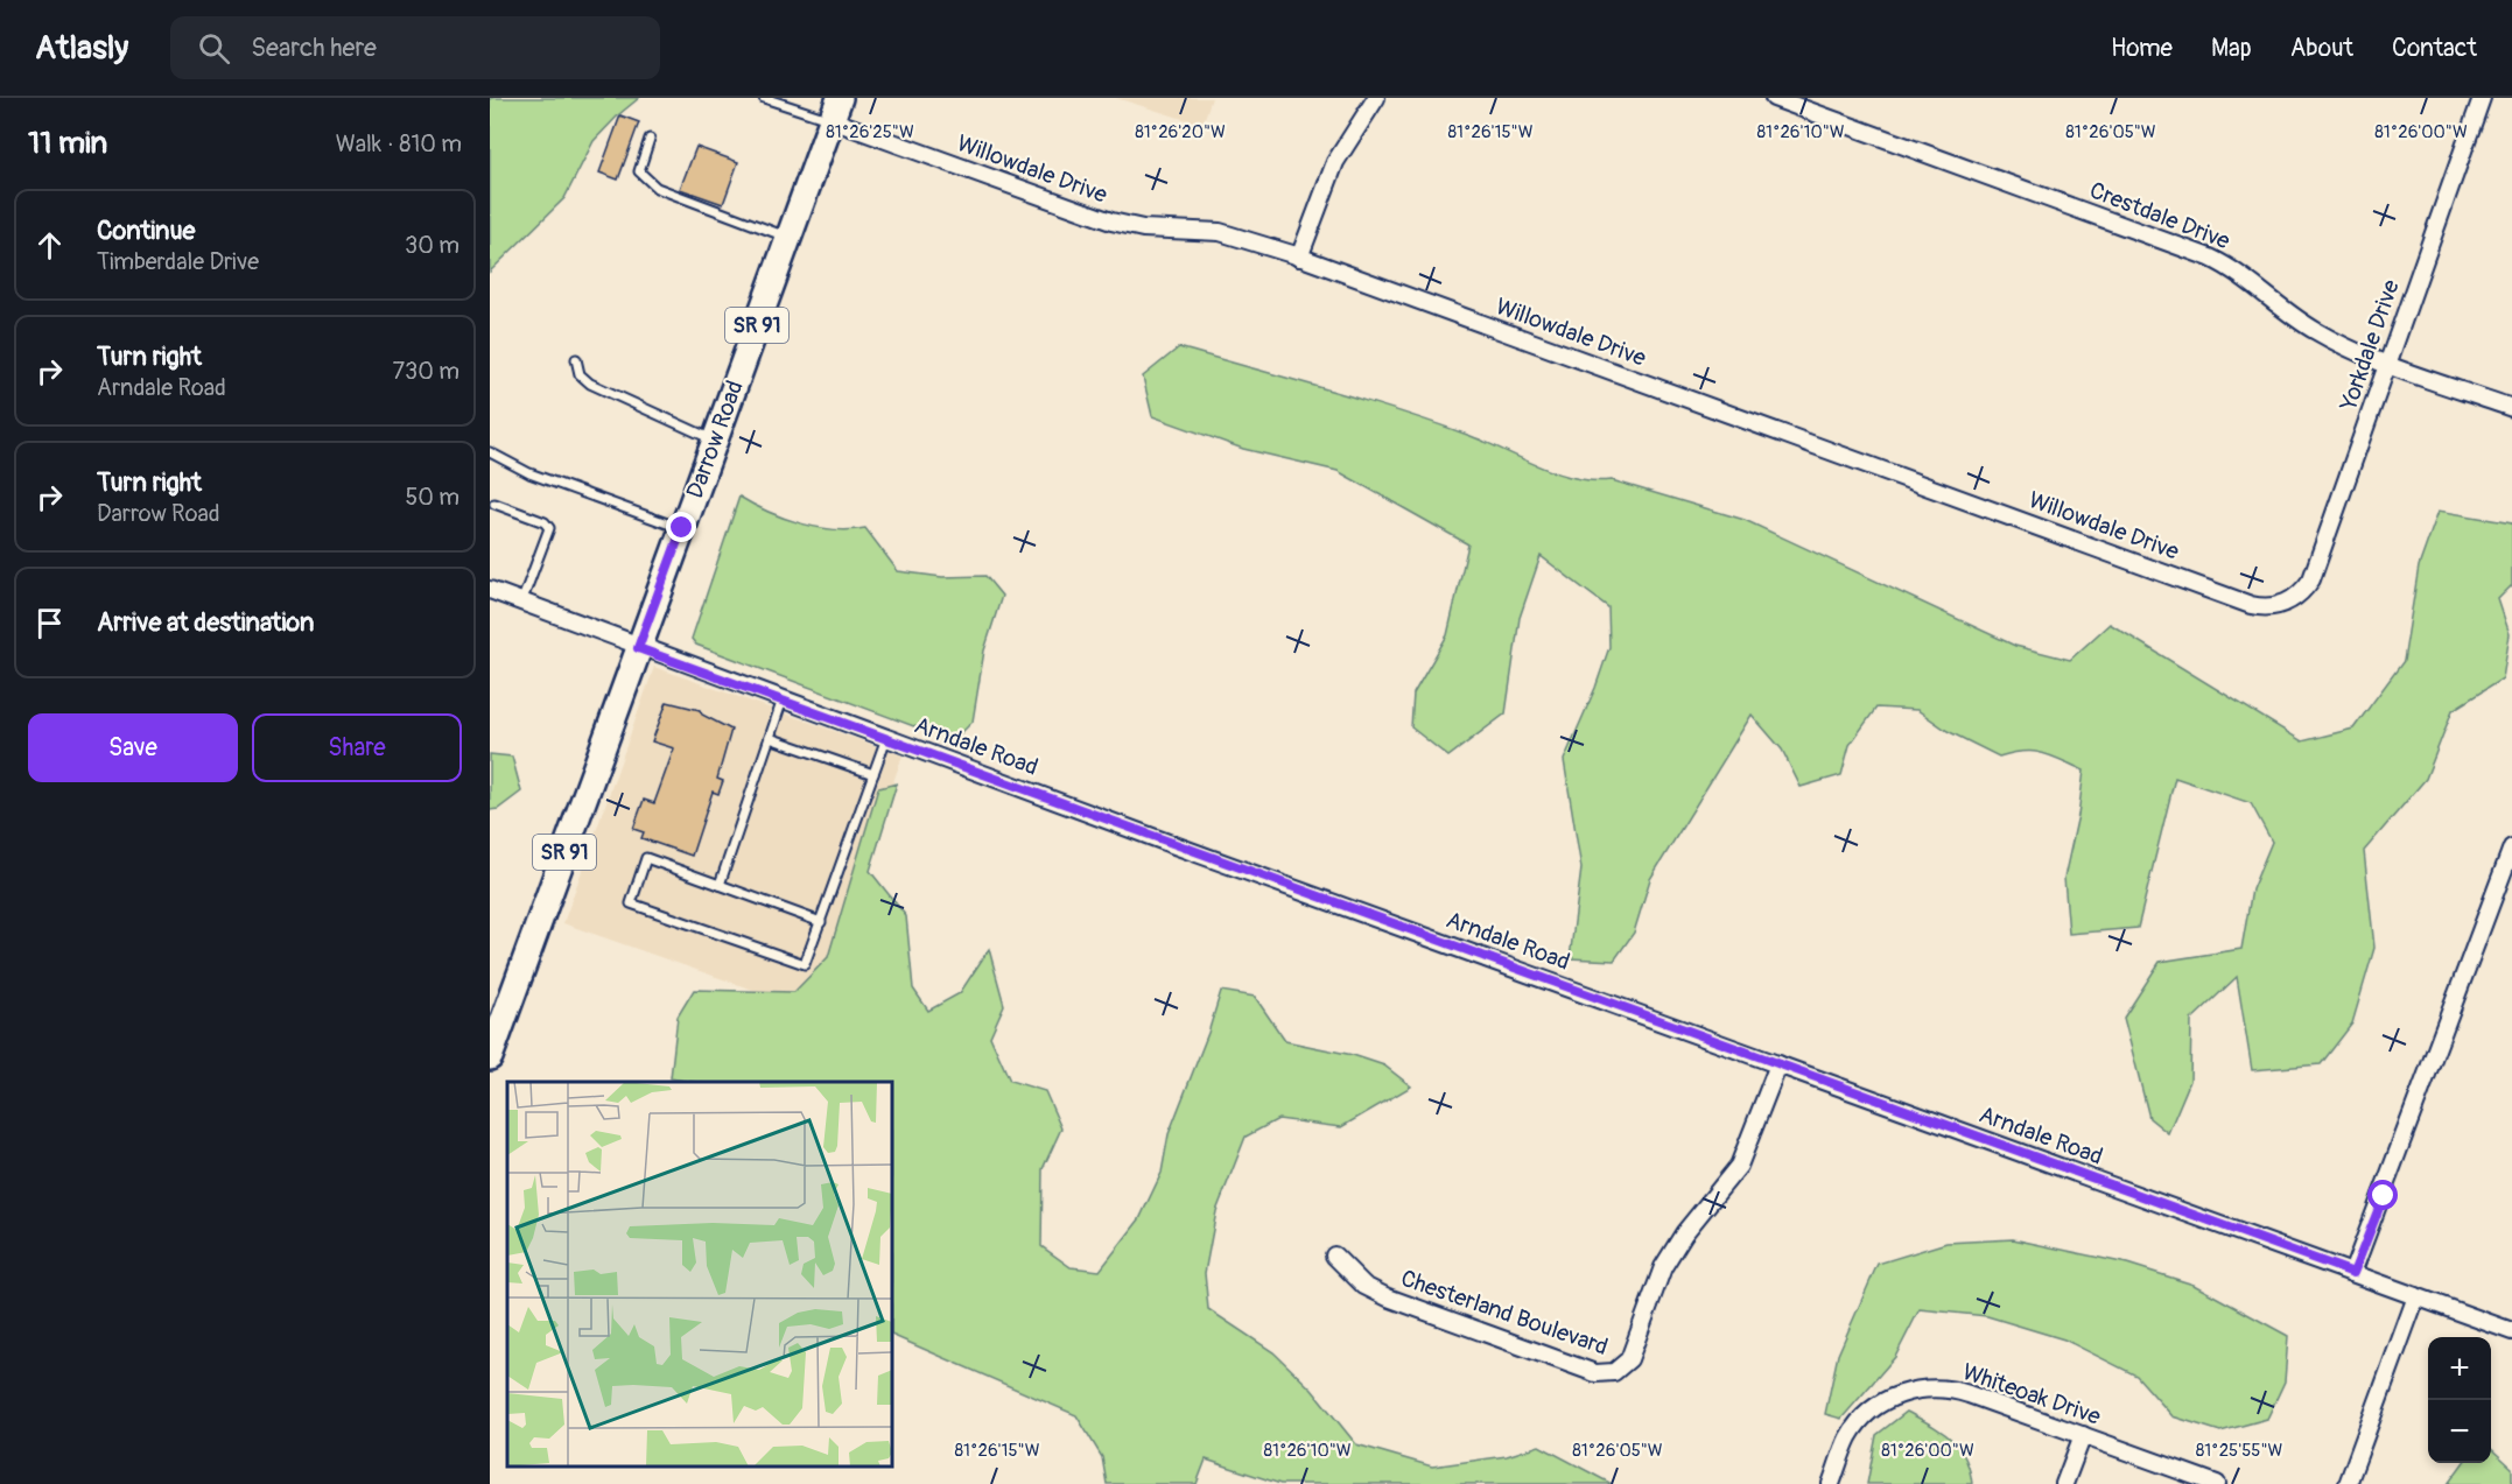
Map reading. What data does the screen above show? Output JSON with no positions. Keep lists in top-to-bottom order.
{
  "streets": {
    "main road": ["SR 91", "Darrow Road"],
    "street": [
      "Willowdale Drive",
      "Crestdale Drive",
      "Yorkdale Drive",
      "Arndale Road",
      "Chesterland Boulevard",
      "Whiteoak Drive"
    ]
  },
  "crossings": [
    ["Willowdale Drive", "Yorkdale Drive"],
    ["Willowdale Drive", "Darrow Road"],
    ["Crestdale Drive", "Yorkdale Drive"],
    ["Darrow Road", "Arndale Road"],
    ["Arndale Road", "Chesterland Boulevard"]
  ],
  "page": {
    "header": "Atlasly",
    "search": "Search here",
    "nav": [
      "Home",
      "Map",
      "About",
      "Contact"
    ],
    "heading": ["11 min", "Walk · 810 m"],
    "list": [
      ["Continue", "Timberdale Drive", "30 m"],
      ["Turn right", "Arndale Road", "730 m"],
      ["Turn right", "Darrow Road", "50 m"],
      "Arrive at destination"
    ],
    "buttons": ["Save", "Share"],
    "map_buttons": ["+", "−"]
  },
  "coordinates": [
    "81°26'20\"W",
    "81°26'15\"W",
    "81°26'10\"W",
    "81°26'05\"W",
    "81°26'00\"W",
    "81°26'25\"W",
    "81°25'55\"W"
  ]
}
